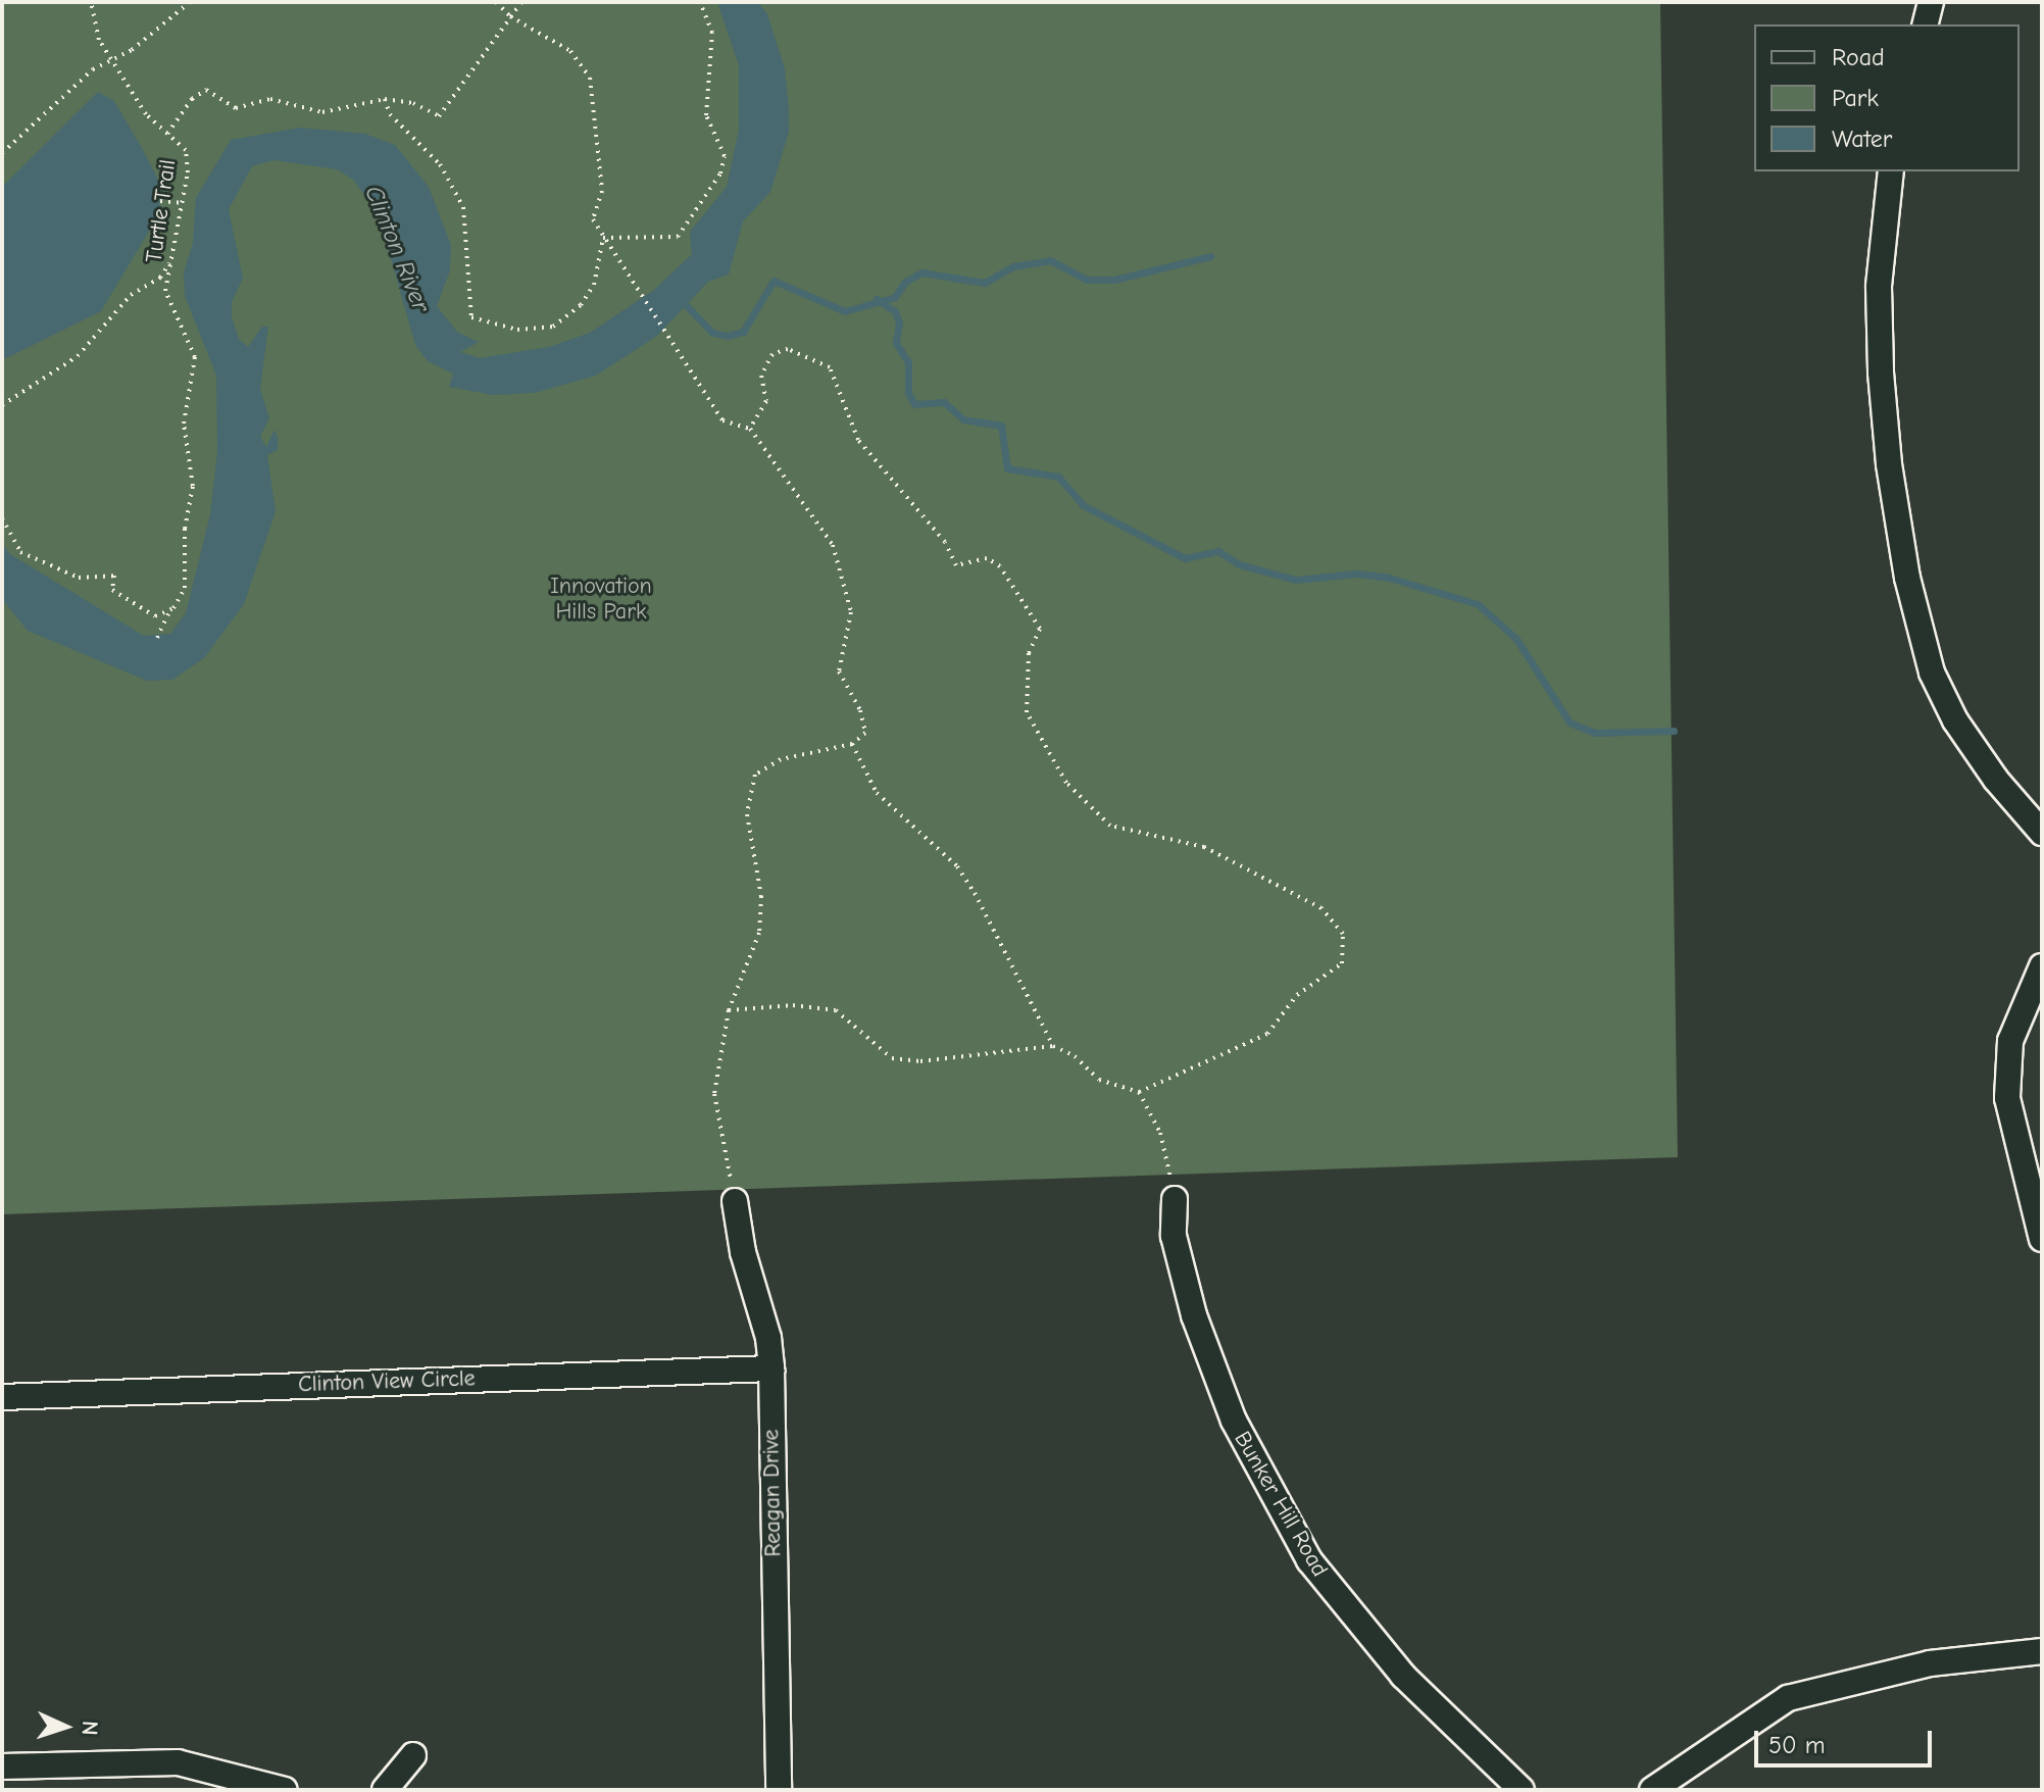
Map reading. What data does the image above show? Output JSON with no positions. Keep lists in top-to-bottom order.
{
  "streets": {
    "street": ["Clinton View Circle", "Reagan Drive", "Bunker Hill Road"],
    "path": ["Turtle Trail"]
  },
  "crossings": [
    ["Clinton View Circle", "Reagan Drive"]
  ],
  "water": ["Clinton River"],
  "parks": ["Innovation Hills Park"],
  "legend": ["Road", "Park", "Water"],
  "scale_bar": "50 m",
  "north": "right"
}
